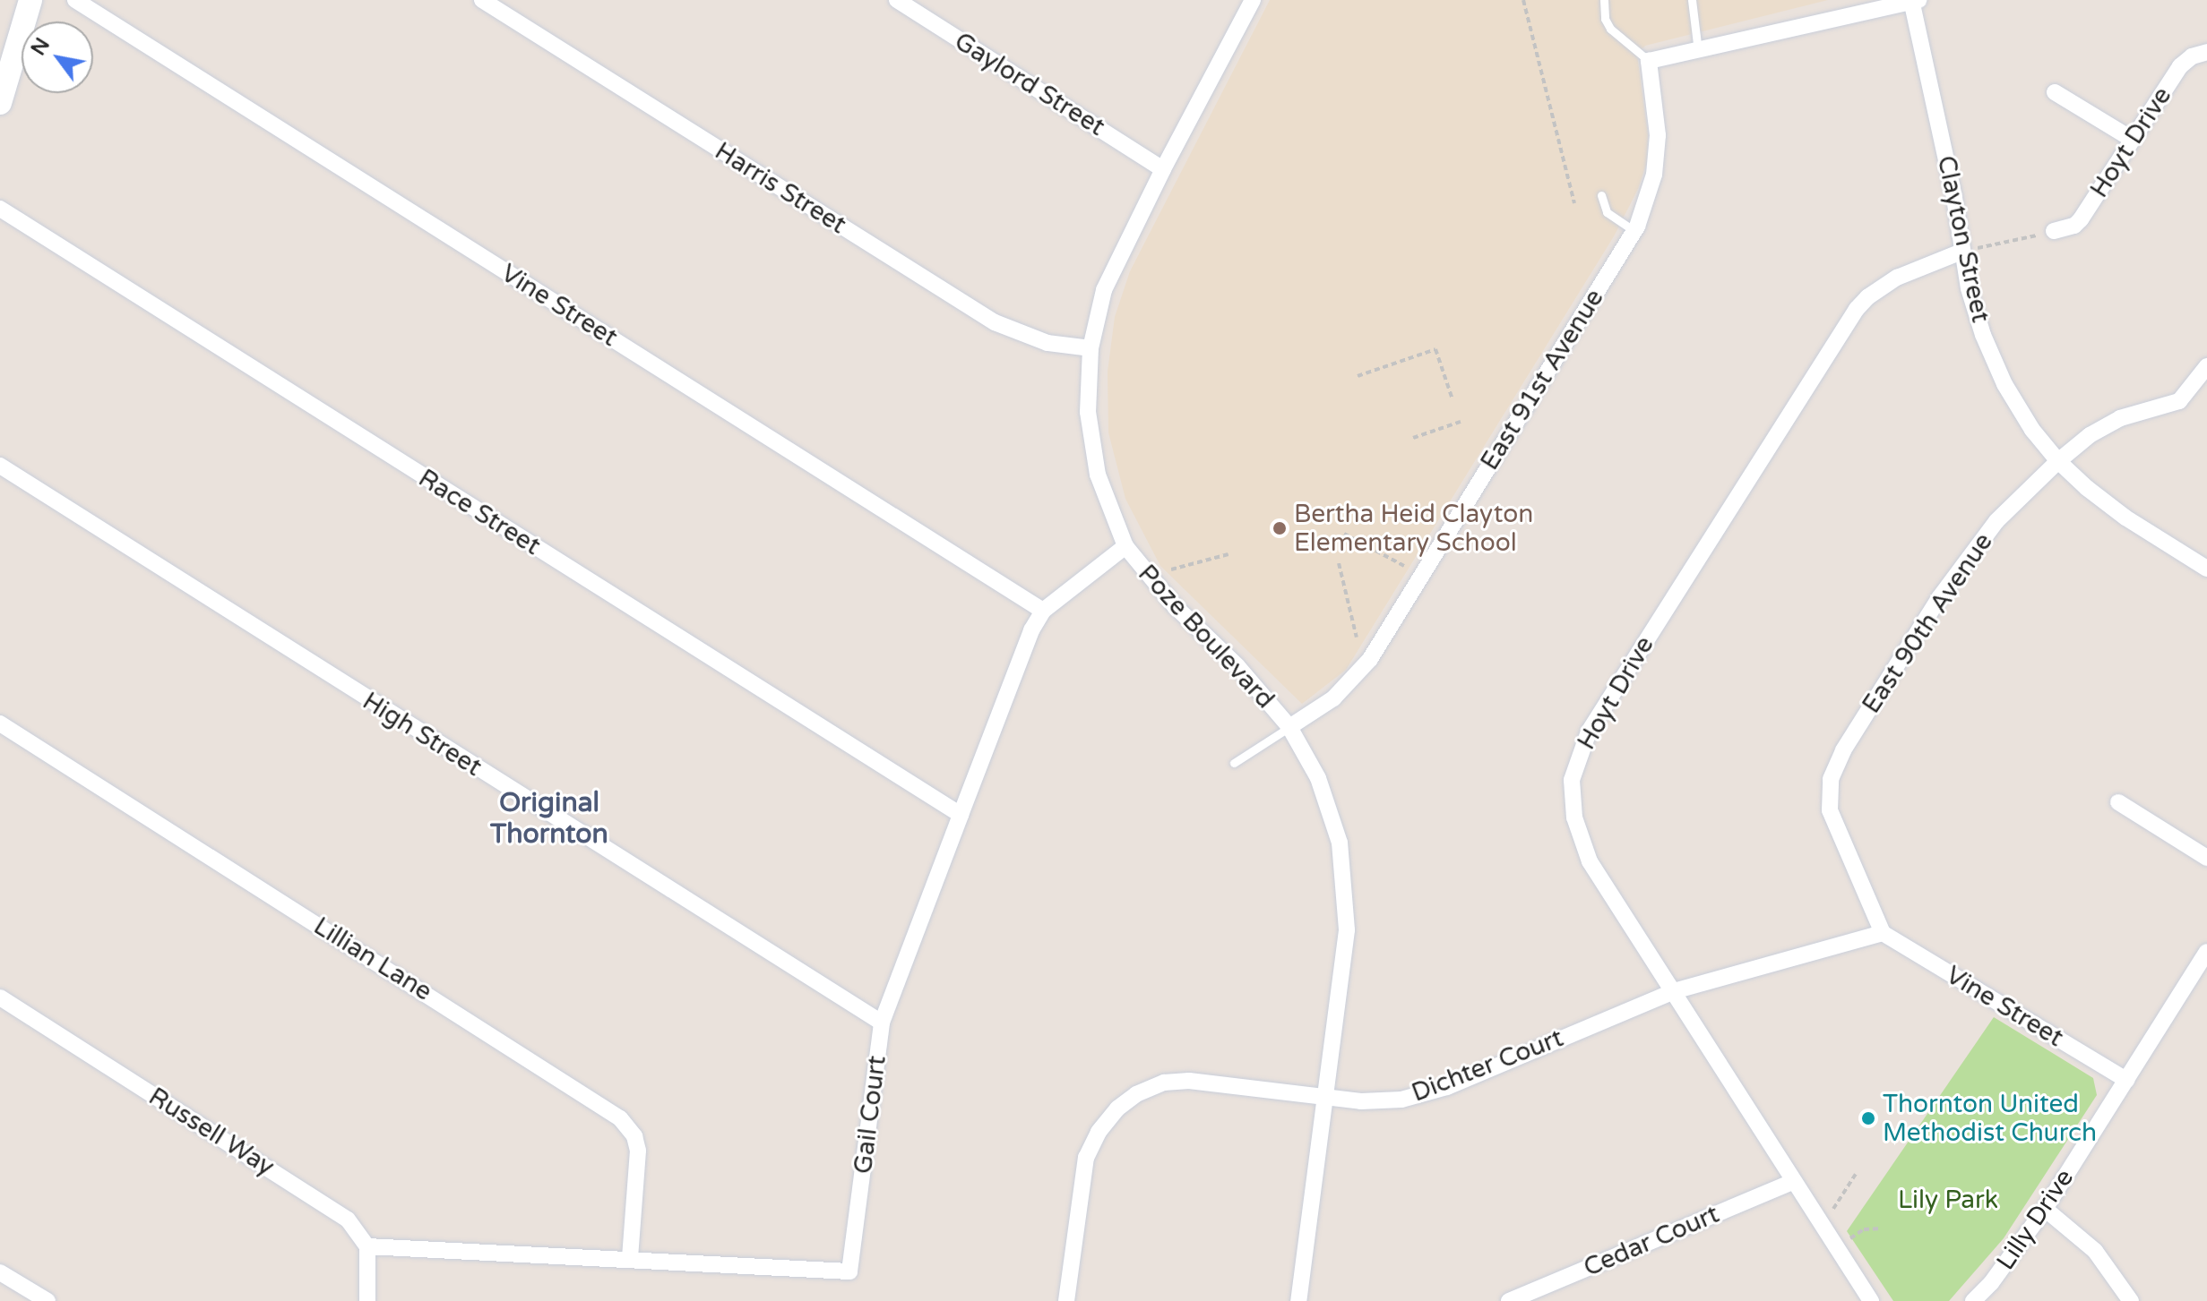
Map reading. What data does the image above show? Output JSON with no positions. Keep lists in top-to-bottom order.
{
  "streets": {
    "street": [
      "Gaylord Street",
      "Hoyt Drive",
      "Harris Street",
      "Clayton Street",
      "Vine Street",
      "East 91st Avenue",
      "Race Street",
      "East 90th Avenue",
      "Poze Boulevard",
      "High Street",
      "Lillian Lane",
      "Dichter Court",
      "Gail Court",
      "Russell Way",
      "Lilly Drive",
      "Cedar Court"
    ]
  },
  "crossings": [
    ["Gaylord Street", "Poze Boulevard"],
    ["Hoyt Drive", "Clayton Street"],
    ["Hoyt Drive", "Dichter Court"],
    ["Hoyt Drive", "Cedar Court"],
    ["Harris Street", "Poze Boulevard"],
    ["Clayton Street", "East 90th Avenue"],
    ["Vine Street", "East 90th Avenue"],
    ["Vine Street", "Dichter Court"],
    ["Vine Street", "Gail Court"],
    ["Vine Street", "Lilly Drive"],
    ["East 91st Avenue", "Poze Boulevard"],
    ["Race Street", "Gail Court"],
    ["East 90th Avenue", "Dichter Court"],
    ["Poze Boulevard", "Dichter Court"],
    ["Poze Boulevard", "Gail Court"],
    ["High Street", "Gail Court"],
    ["Lillian Lane", "Gail Court"],
    ["Gail Court", "Russell Way"]
  ],
  "districts": ["Original Thornton"],
  "parks": ["Lily Park"],
  "places": ["Bertha Heid Clayton Elementary School", "Thornton United Methodist Church"],
  "north": "top left"
}
